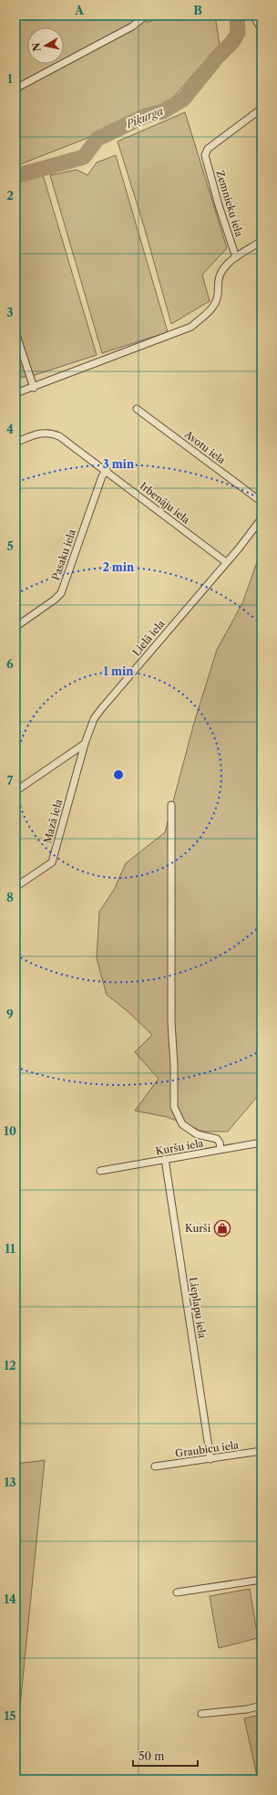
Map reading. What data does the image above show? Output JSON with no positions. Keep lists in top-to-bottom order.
{
  "streets": {
    "street": [
      "Zemnieku iela",
      "Avotu iela",
      "Irbenāju iela",
      "Pasaku iela",
      "Lielā iela",
      "Mazā iela",
      "Kuršu iela",
      "Lieplapu iela",
      "Graubicu iela"
    ]
  },
  "crossings": [
    ["Irbenāju iela", "Pasaku iela"],
    ["Irbenāju iela", "Lielā iela"],
    ["Lielā iela", "Mazā iela"],
    ["Kuršu iela", "Lieplapu iela"],
    ["Lieplapu iela", "Graubicu iela"]
  ],
  "water": ["Piķurga"],
  "places": {
    "shop": ["Kurši"]
  },
  "scale_bar": "50 m",
  "north": "left",
  "grid": {
    "columns": ["A", "B"],
    "rows": [
      "1",
      "2",
      "3",
      "4",
      "5",
      "6",
      "7",
      "8",
      "9",
      "10",
      "11",
      "12",
      "13",
      "14",
      "15"
    ]
  },
  "rings": ["3 min", "2 min", "1 min"]
}
